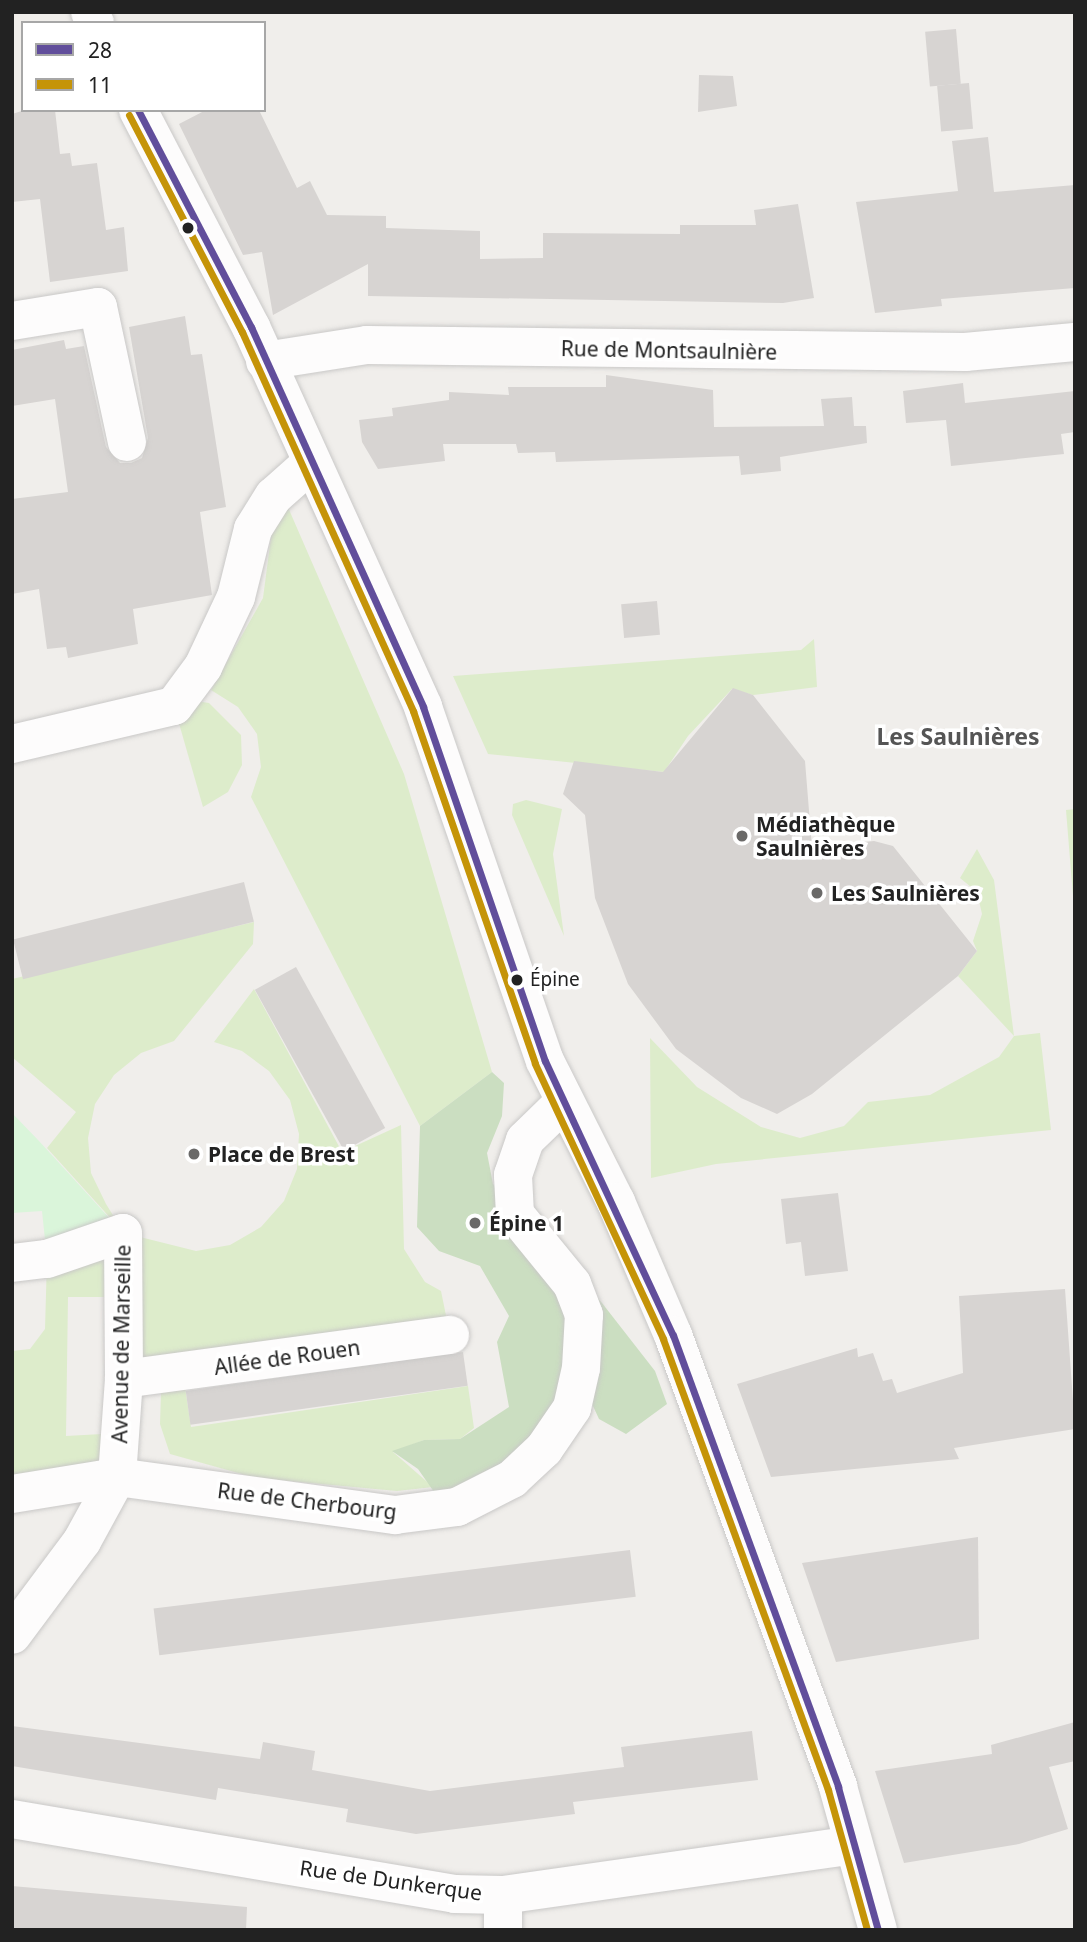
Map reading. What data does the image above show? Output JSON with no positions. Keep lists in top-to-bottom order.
{
  "streets": {
    "street": [
      "Rue de Montsaulnière",
      "Avenue de Marseille",
      "Allée de Rouen",
      "Rue de Cherbourg",
      "Rue de Dunkerque"
    ]
  },
  "crossings": [
    ["Avenue de Marseille", "Allée de Rouen"],
    ["Avenue de Marseille", "Rue de Cherbourg"]
  ],
  "districts": ["Les Saulnières"],
  "places": [
    "Médiathèque Saulnières",
    "Les Saulnières",
    "Épine",
    "Place de Brest",
    "Épine 1"
  ],
  "lines": ["transit line 28", "transit line 11"],
  "legend": ["28", "11"]
}
